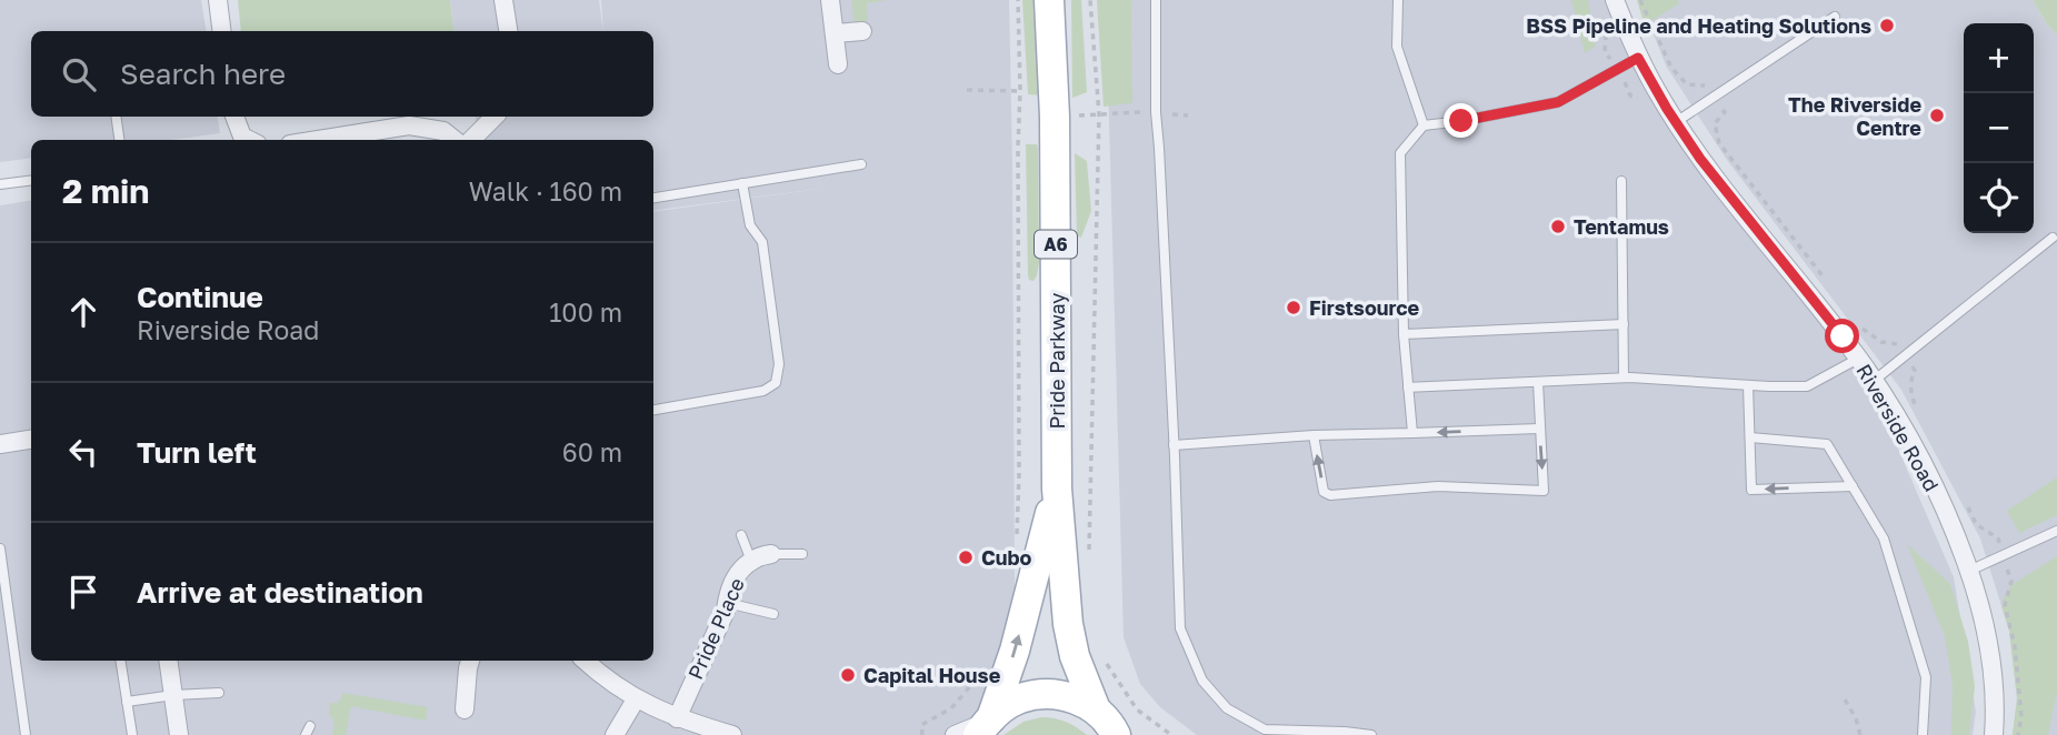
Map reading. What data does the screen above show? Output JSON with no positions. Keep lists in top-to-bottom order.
{
  "streets": {
    "main road": ["A6", "Pride Parkway"],
    "street": ["Riverside Road", "Pride Place"]
  },
  "crossings": [
    ["A6", "Pride Parkway"]
  ],
  "places": [
    "BSS Pipeline and Heating Solutions",
    "The Riverside Centre",
    "Tentamus",
    "Firstsource",
    "Cubo",
    "Capital House"
  ],
  "page": {
    "map_buttons": ["+", "−"],
    "search": "Search here",
    "heading": ["2 min", "Walk · 160 m"],
    "list": [
      ["Continue", "Riverside Road", "100 m"],
      ["Turn left", "60 m"],
      "Arrive at destination"
    ]
  }
}
